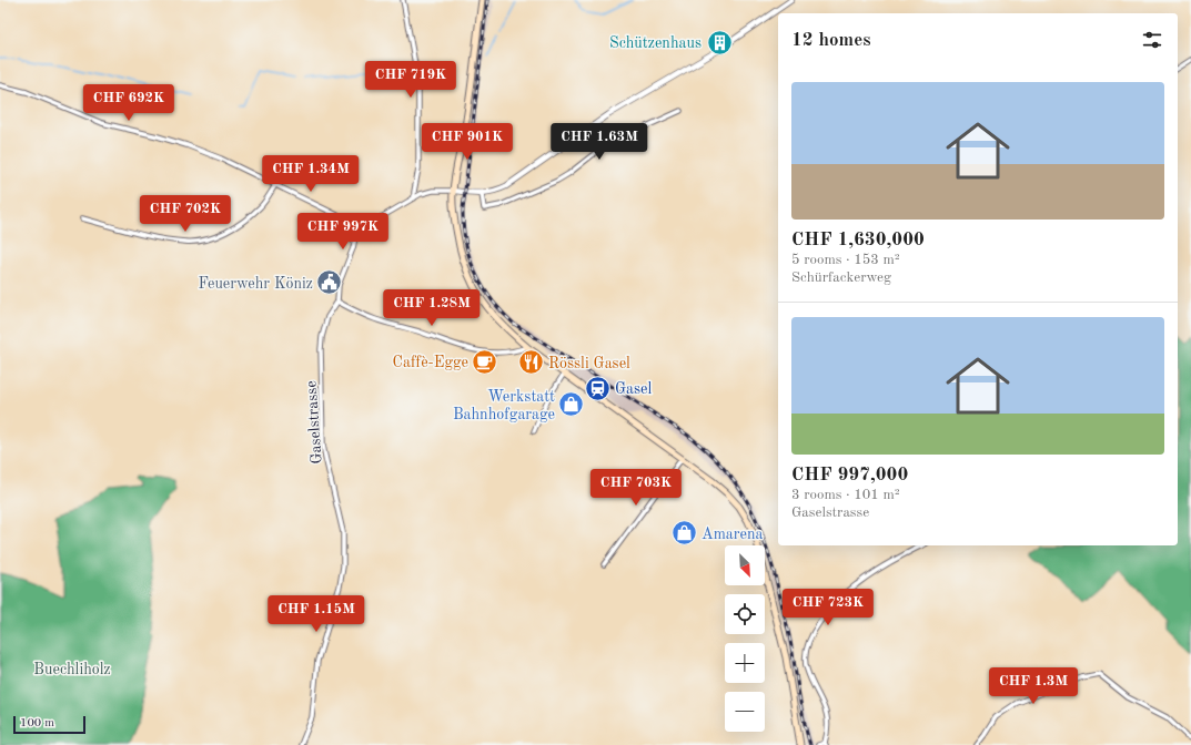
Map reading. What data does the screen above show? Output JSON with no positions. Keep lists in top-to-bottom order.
{
  "streets": {
    "street": ["Gaselstrasse"]
  },
  "parks": ["Buechliholz"],
  "places": {
    "building": ["Schützenhaus"],
    "public building": ["Feuerwehr Köniz"],
    "cafe": ["Caffè-Egge"],
    "restaurant": ["Rössli Gasel"],
    "station": ["Gasel"],
    "shop": ["Werkstatt Bahnhofgarage", "Amarena"]
  },
  "scale_bar": "100 m",
  "north": "bottom right",
  "page": {
    "heading": "12 homes",
    "price": [
      "CHF 719K",
      "CHF 692K",
      "CHF 901K",
      "CHF 1.63M",
      "CHF 1.34M",
      "CHF 702K",
      "CHF 997K",
      "CHF 1.28M",
      "CHF 703K",
      "CHF 723K",
      "CHF 1.15M",
      "CHF 1.3M"
    ],
    "list": [
      {
        "name": "CHF 1,630,000",
        "note": "5 rooms · 153 m² · Schürfackerweg"
      },
      {
        "name": "CHF 997,000",
        "note": "3 rooms · 101 m² · Gaselstrasse"
      }
    ],
    "map_buttons": ["+", "−"],
    "scale": "100 m"
  }
}
